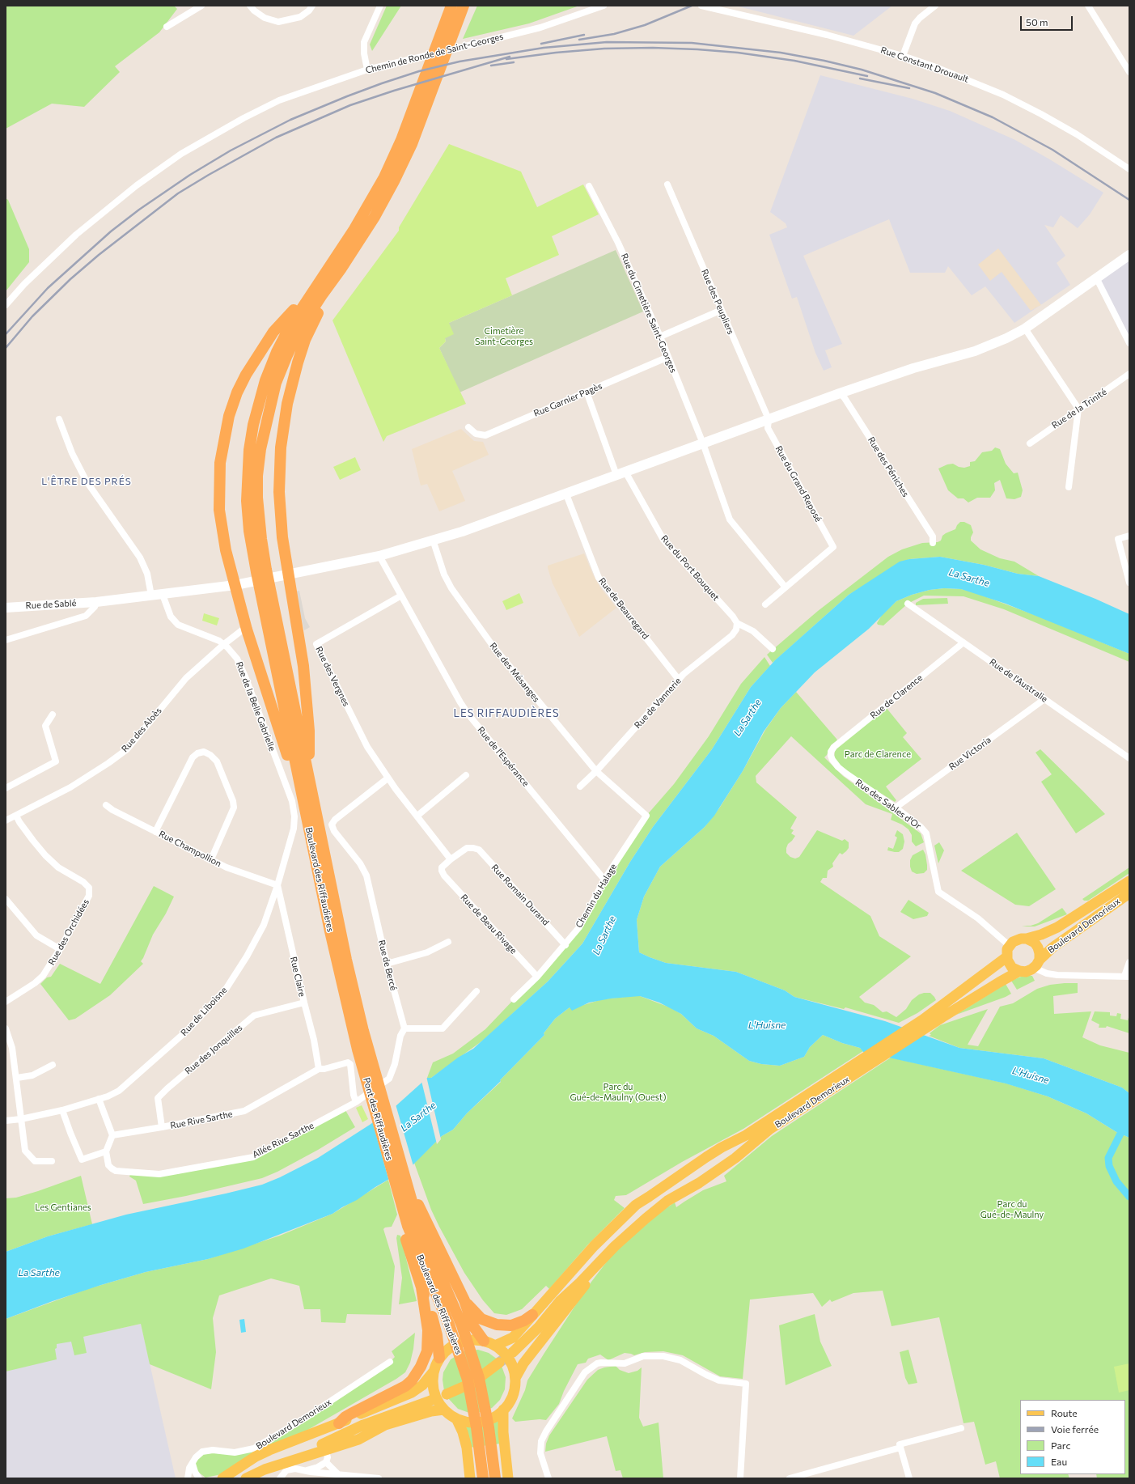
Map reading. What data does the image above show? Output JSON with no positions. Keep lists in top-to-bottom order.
{
  "streets": {
    "highway": ["Boulevard des Riffaudières", "Pont des Riffaudières"],
    "main road": ["Rue de Sablé", "Boulevard Demorieux"],
    "street": [
      "Chemin de Ronde de Saint-Georges",
      "Rue Constant Drouault",
      "Rue des Peupliers",
      "Rue du Cimetière Saint-Georges",
      "Rue Garnier Pagès",
      "Rue de la Trinité",
      "Rue des Péniches",
      "Rue du Grand Reposé",
      "Rue du Port Bouquet",
      "Rue de Beauregard",
      "Rue des Mésanges",
      "Rue des Vergnes",
      "Rue de l'Australie",
      "Rue de Clarence",
      "Rue de Vannerie",
      "Rue de la Belle Gabrielle",
      "Rue des Aloès",
      "Rue Victoria",
      "Rue de l'Espérance",
      "Rue des Sables d'Or",
      "Rue Champollion",
      "Rue Romain Durand",
      "Chemin du Halage",
      "Rue de Beau Rivage",
      "Rue des Orchidées",
      "Rue de Bercé",
      "Rue Claire",
      "Rue de Liboisne",
      "Rue des Jonquilles",
      "Rue Rive Sarthe",
      "Allée Rive Sarthe"
    ]
  },
  "crossings": [
    ["Rue des Peupliers", "Rue du Grand Reposé"],
    ["Rue des Peupliers", "Rue de Sablé"],
    ["Rue du Cimetière Saint-Georges", "Rue Garnier Pagès"],
    ["Rue du Cimetière Saint-Georges", "Rue du Grand Reposé"],
    ["Rue du Cimetière Saint-Georges", "Rue de Sablé"],
    ["Rue Garnier Pagès", "Rue du Port Bouquet"],
    ["Rue des Péniches", "Rue de Sablé"],
    ["Rue du Grand Reposé", "Rue de Sablé"],
    ["Rue du Port Bouquet", "Rue de Sablé"],
    ["Rue du Port Bouquet", "Rue de Vannerie"],
    ["Rue de Sablé", "Rue de Beauregard"],
    ["Rue de Sablé", "Rue des Mésanges"],
    ["Rue de Sablé", "Rue de la Belle Gabrielle"],
    ["Rue de Sablé", "Rue de l'Espérance"],
    ["Rue de Beauregard", "Rue de Vannerie"],
    ["Rue des Mésanges", "Rue de Vannerie"],
    ["Rue des Mésanges", "Chemin du Halage"],
    ["Rue des Vergnes", "Rue de l'Espérance"],
    ["Rue des Vergnes", "Rue Romain Durand"],
    ["Rue des Vergnes", "Rue de Beau Rivage"],
    ["Rue des Vergnes", "Rue de Bercé"],
    ["Rue de l'Australie", "Rue de Clarence"],
    ["Rue de l'Australie", "Rue Victoria"],
    ["Rue de Clarence", "Rue des Sables d'Or"],
    ["Rue de la Belle Gabrielle", "Rue des Aloès"],
    ["Rue de la Belle Gabrielle", "Rue de Liboisne"],
    ["Rue des Aloès", "Rue des Orchidées"],
    ["Rue Victoria", "Rue des Sables d'Or"],
    ["Rue de l'Espérance", "Chemin du Halage"],
    ["Rue des Sables d'Or", "Boulevard Demorieux"],
    ["Rue Champollion", "Rue Claire"],
    ["Rue Champollion", "Rue de Liboisne"],
    ["Boulevard des Riffaudières", "Pont des Riffaudières"],
    ["Rue Romain Durand", "Chemin du Halage"],
    ["Rue Romain Durand", "Rue de Beau Rivage"],
    ["Chemin du Halage", "Rue de Beau Rivage"],
    ["Rue de Bercé", "Allée Rive Sarthe"],
    ["Rue Claire", "Rue de Liboisne"],
    ["Rue Claire", "Rue des Jonquilles"],
    ["Rue Claire", "Rue Rive Sarthe"],
    ["Rue des Jonquilles", "Rue Rive Sarthe"],
    ["Rue Rive Sarthe", "Allée Rive Sarthe"]
  ],
  "districts": ["L'ÊTRE DES PRÉS", "LES RIFFAUDIÈRES"],
  "water": ["La Sarthe", "L'Huisne"],
  "parks": [
    "Cimetière Saint-Georges",
    "Parc de Clarence",
    "Parc du Gué-de-Maulny (Ouest)",
    "Parc du Gué-de-Maulny",
    "Les Gentianes"
  ],
  "legend": [
    "Route",
    "Voie ferrée",
    "Parc",
    "Eau"
  ],
  "scale_bar": "50 m"
}
